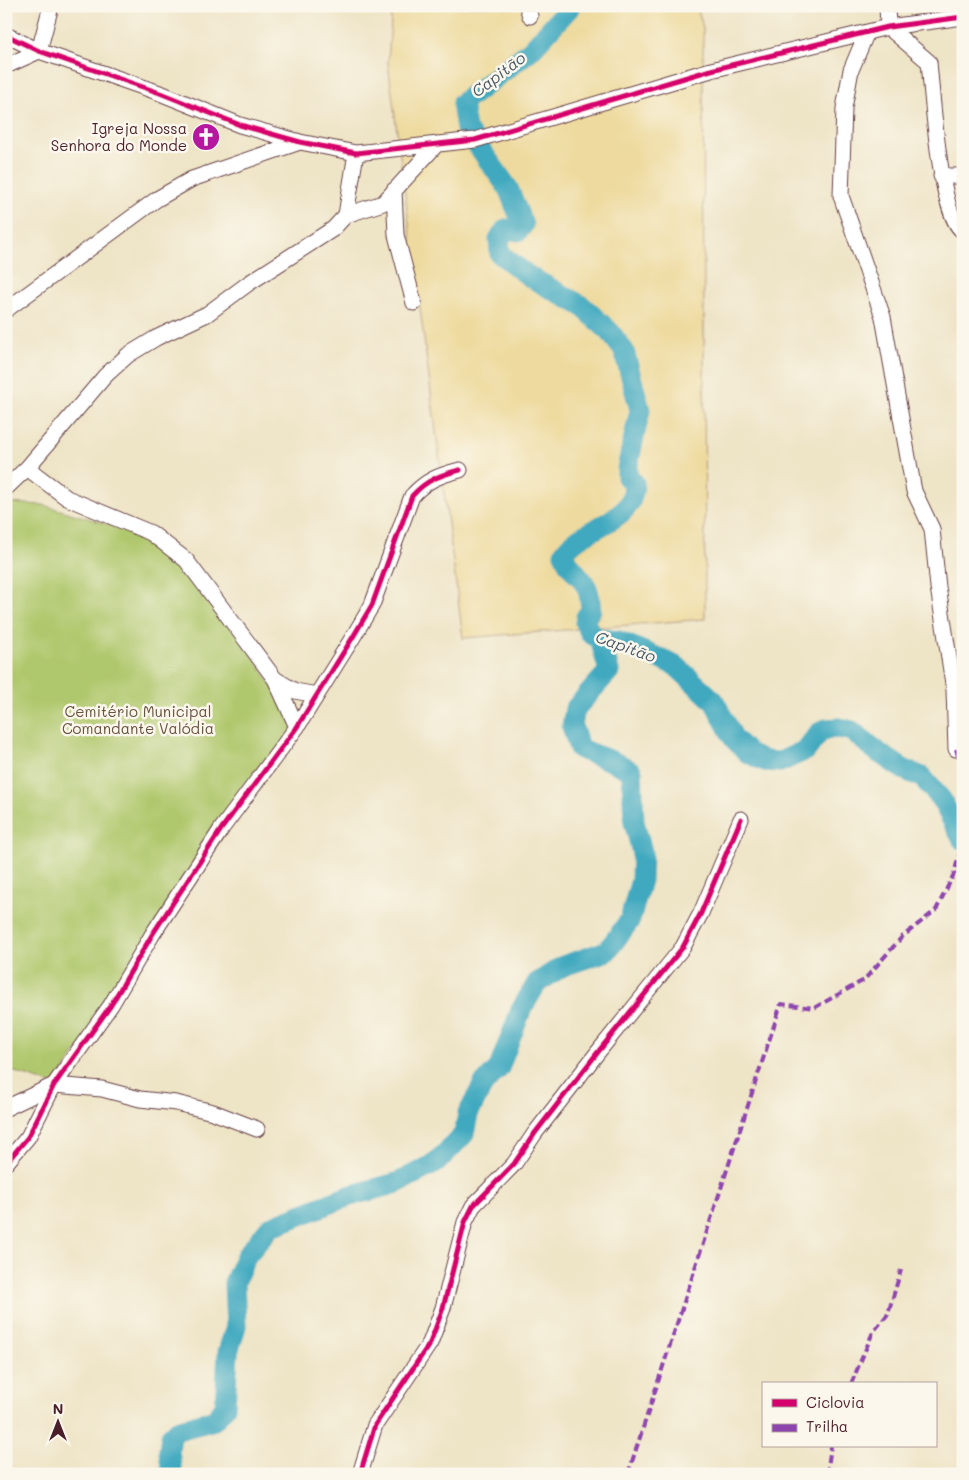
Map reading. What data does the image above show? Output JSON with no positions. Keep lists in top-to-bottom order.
{
  "water": ["Capitão"],
  "parks": ["Cemitério Municipal Comandante Valódia"],
  "places": {
    "church": ["Igreja Nossa Senhora do Monde"]
  },
  "legend": ["Ciclovia", "Trilha"],
  "north": "top"
}
